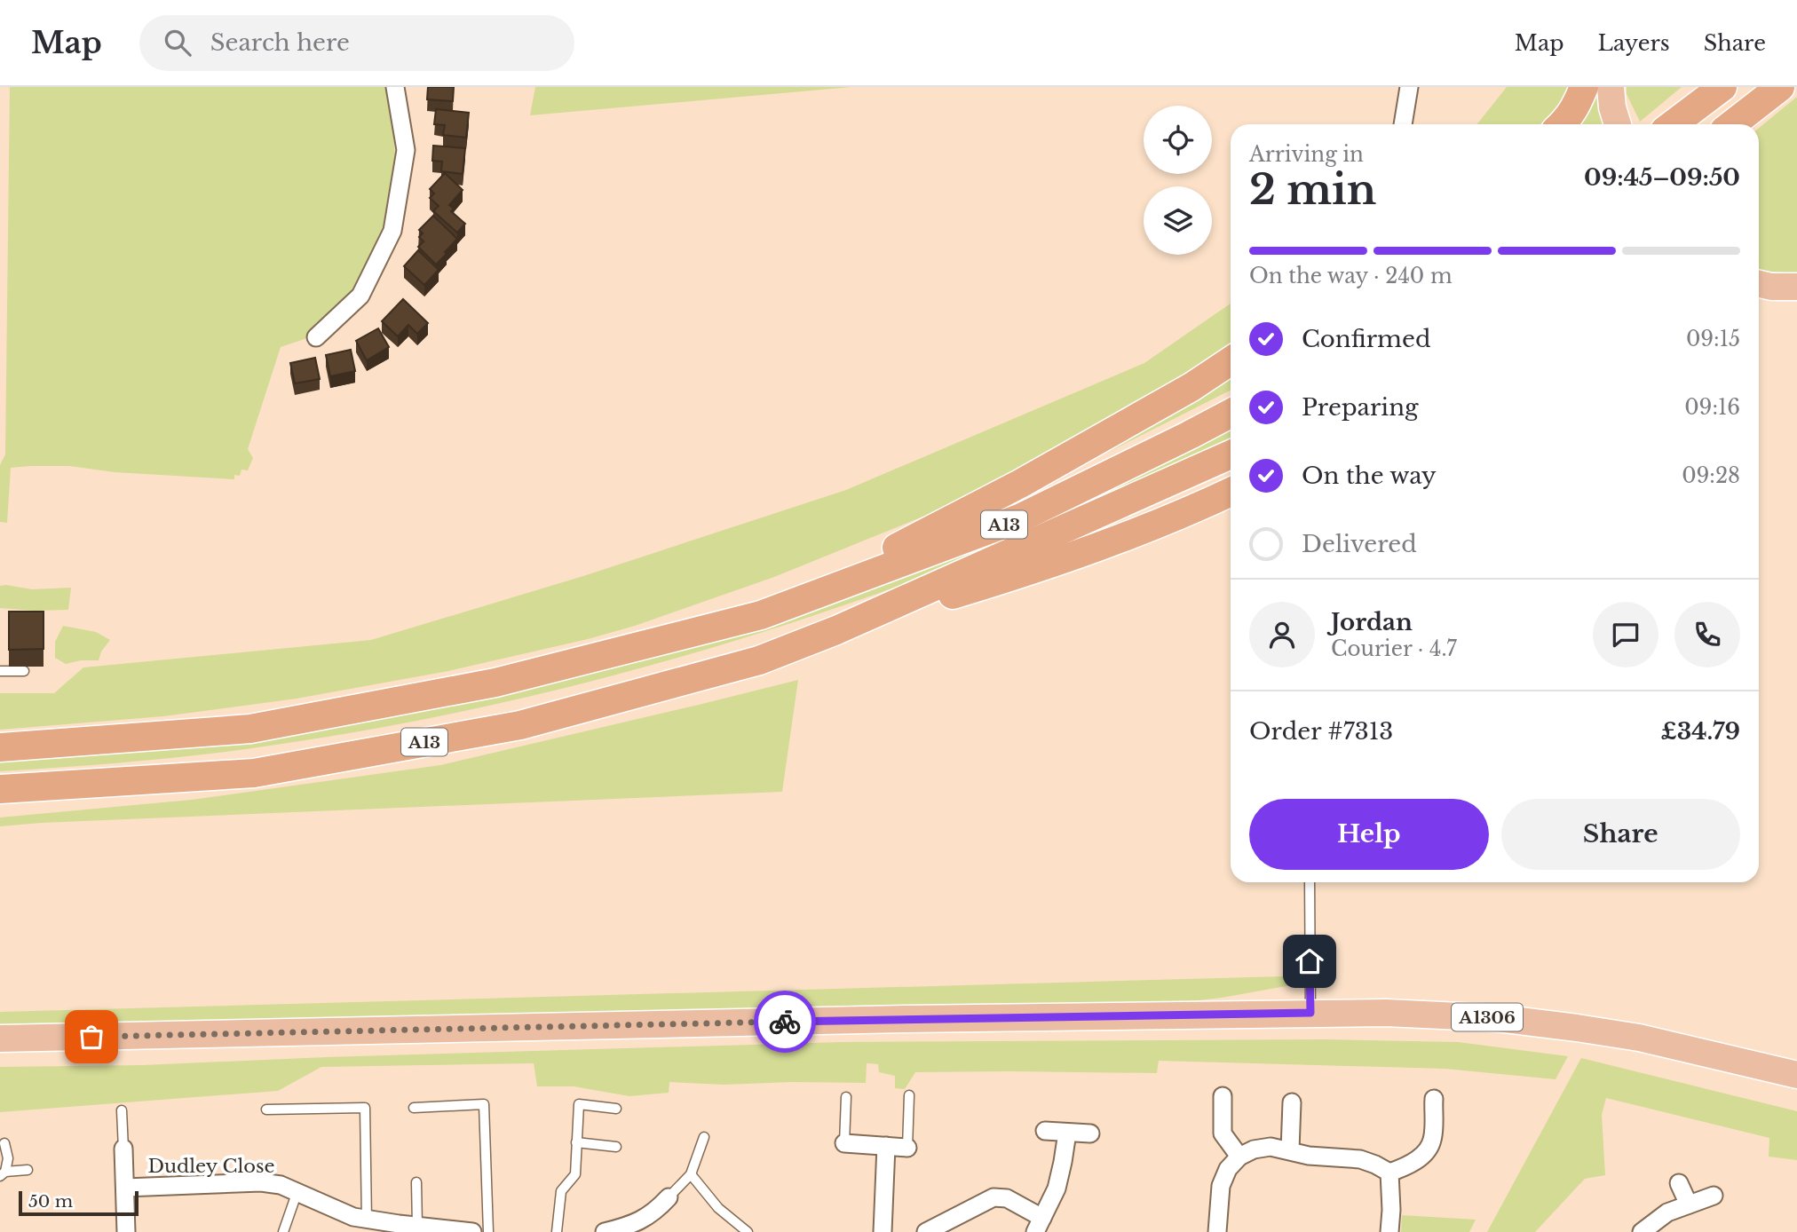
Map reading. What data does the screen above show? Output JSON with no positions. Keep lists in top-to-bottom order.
{
  "streets": {
    "highway": ["A13"],
    "main road": ["A1306"],
    "street": ["Dudley Close"]
  },
  "scale_bar": "50 m",
  "page": {
    "header": "Map",
    "search": "Search here",
    "nav": ["Map", "Layers", "Share"],
    "heading": ["2 min", "Arriving in", "09:45–09:50"],
    "panel": [
      "Jordan",
      "Courier · 4.7",
      "Order #7313",
      "£34.79"
    ],
    "bar": "On the way · 240 m",
    "list": [
      ["Confirmed", "09:15"],
      ["Preparing", "09:16"],
      ["On the way", "09:28"],
      "Delivered"
    ],
    "buttons": ["Help", "Share"],
    "scale": "50 m"
  }
}
